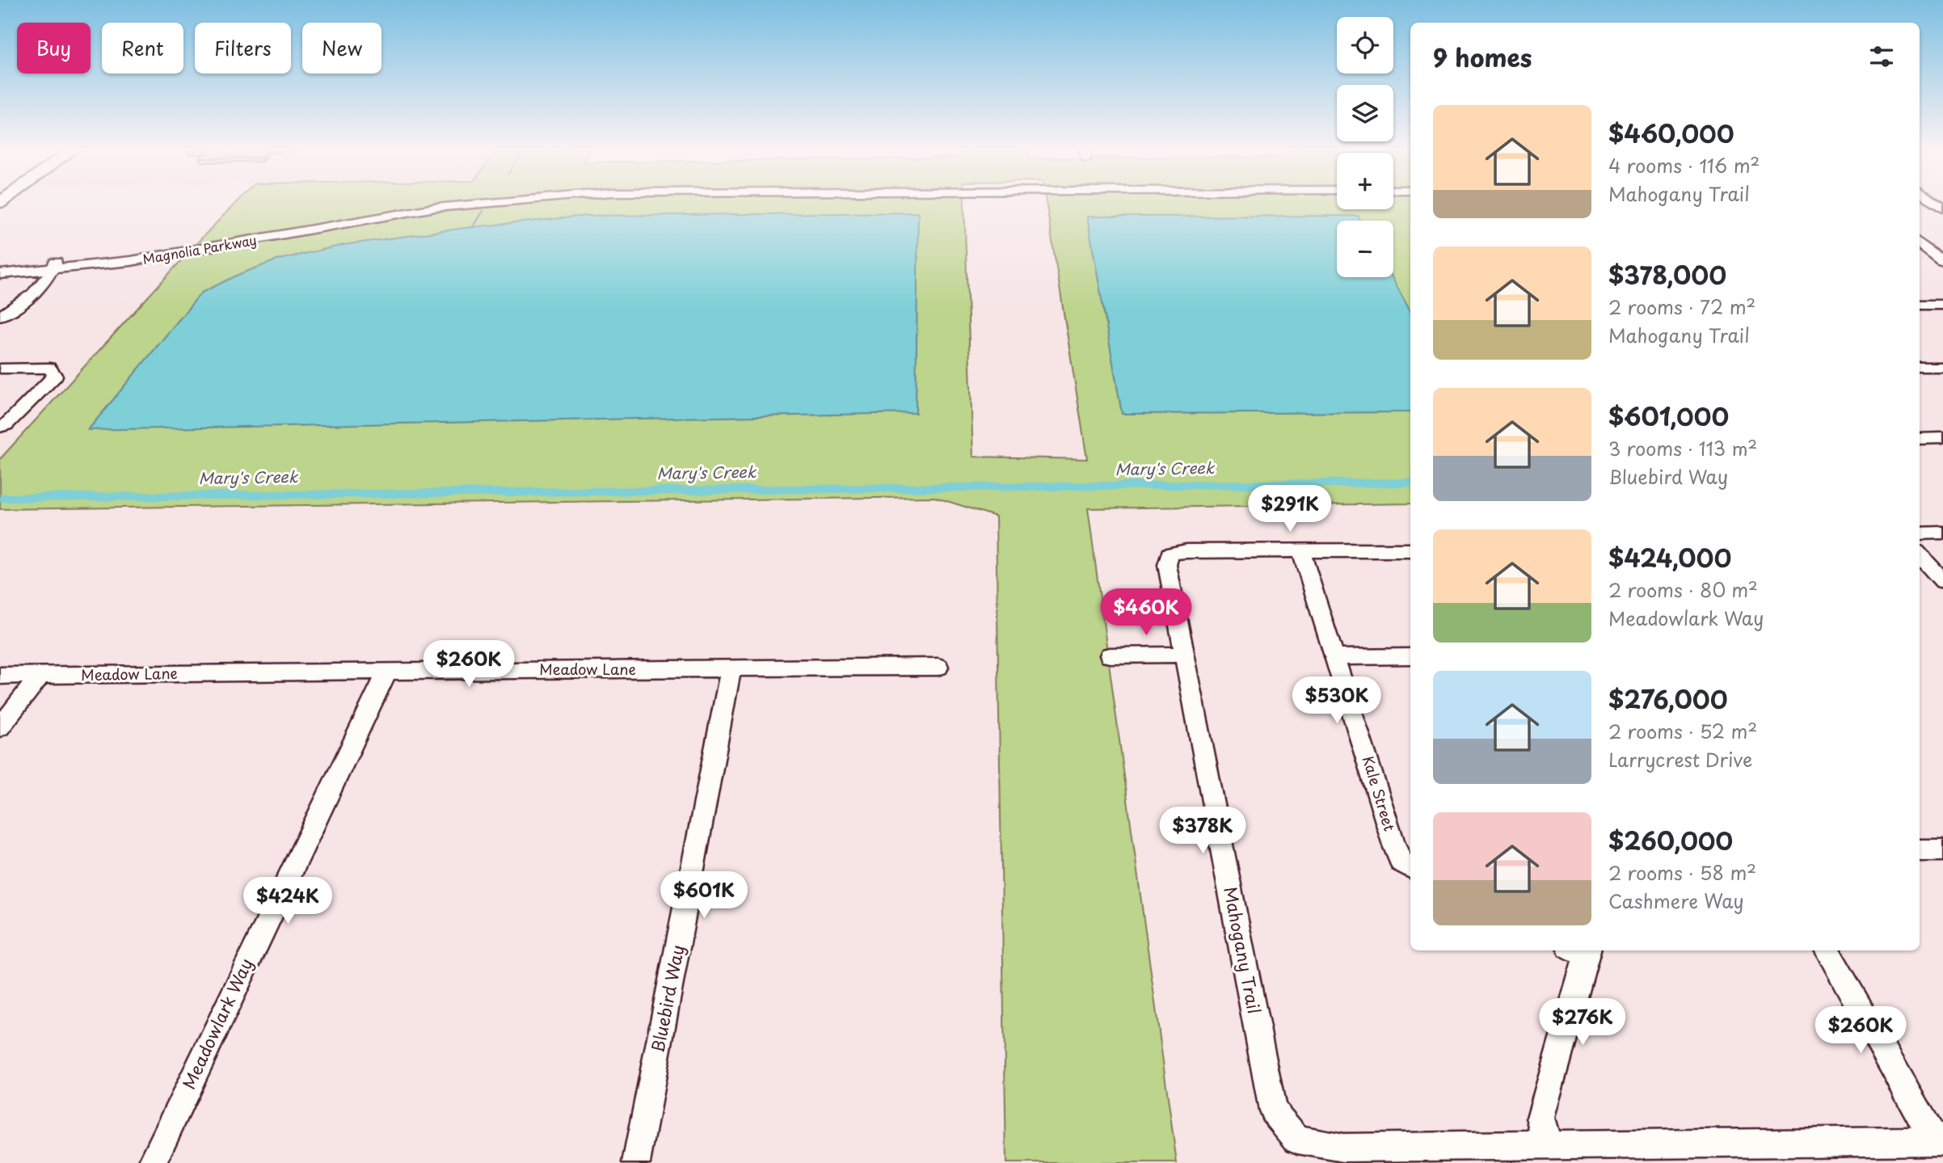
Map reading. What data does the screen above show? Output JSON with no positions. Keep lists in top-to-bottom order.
{
  "streets": {
    "street": [
      "Magnolia Parkway",
      "Meadow Lane",
      "Kale Street",
      "Mahogany Trail",
      "Bluebird Way",
      "Meadowlark Way"
    ]
  },
  "crossings": [
    ["Meadow Lane", "Bluebird Way"],
    ["Meadow Lane", "Meadowlark Way"]
  ],
  "water": ["Mary's Creek"],
  "page": {
    "map_buttons": ["+", "−"],
    "chip": [
      "Buy",
      "Rent",
      "Filters",
      "New"
    ],
    "heading": "9 homes",
    "list": [
      {
        "name": "$460,000",
        "note": "4 rooms · 116 m² · Mahogany Trail"
      },
      {
        "name": "$378,000",
        "note": "2 rooms · 72 m² · Mahogany Trail"
      },
      {
        "name": "$601,000",
        "note": "3 rooms · 113 m² · Bluebird Way"
      },
      {
        "name": "$424,000",
        "note": "2 rooms · 80 m² · Meadowlark Way"
      },
      {
        "name": "$276,000",
        "note": "2 rooms · 52 m² · Larrycrest Drive"
      },
      {
        "name": "$260,000",
        "note": "2 rooms · 58 m² · Cashmere Way"
      }
    ],
    "price": [
      "$291K",
      "$460K",
      "$260K",
      "$530K",
      "$378K",
      "$601K",
      "$424K",
      "$276K",
      "$260K"
    ]
  }
}
